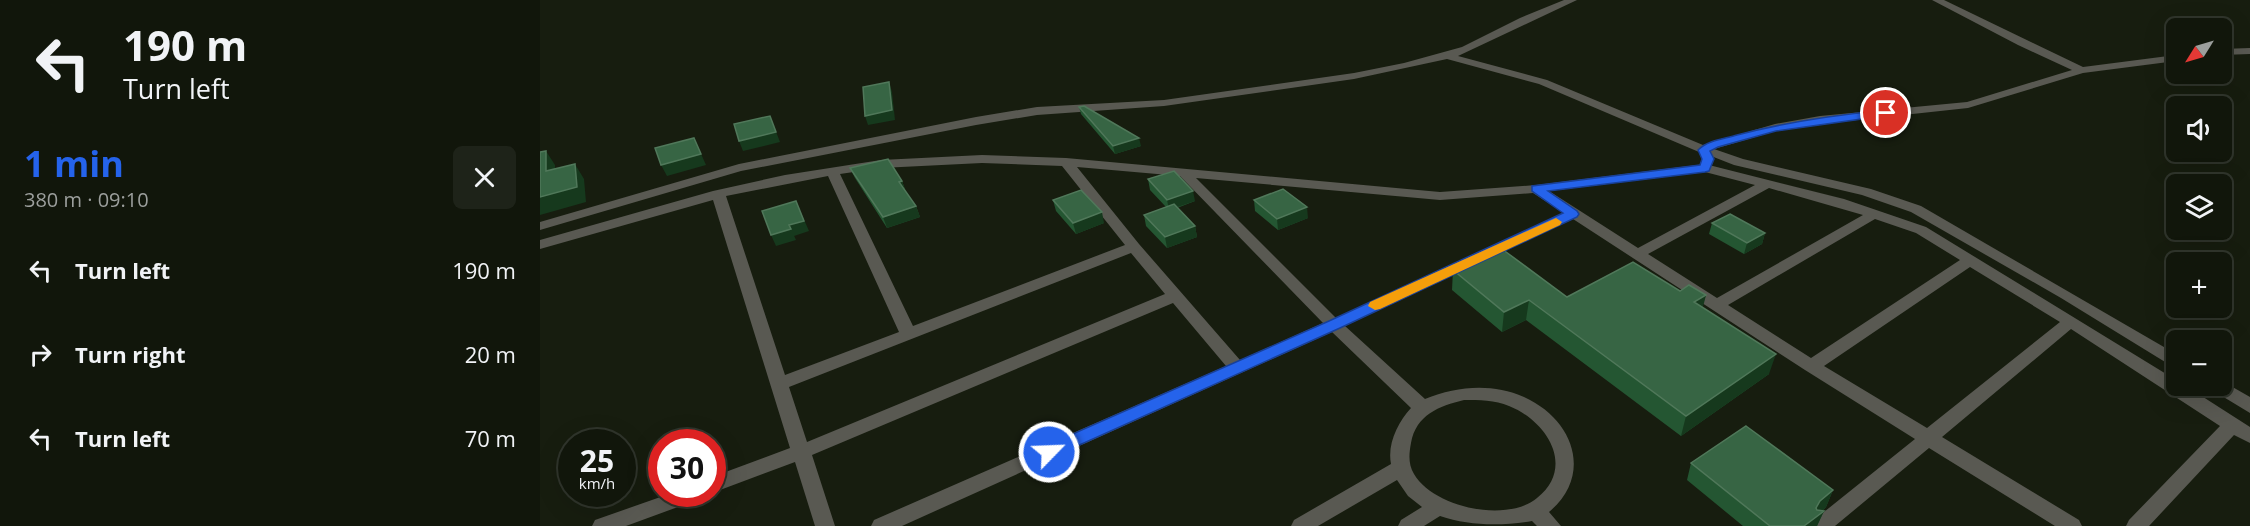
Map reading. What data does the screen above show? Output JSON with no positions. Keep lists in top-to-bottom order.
{
  "north": "bottom left",
  "page": {
    "turn": ["190 m", "Turn left"],
    "map_buttons": ["+", "−"],
    "heading": ["1 min", "380 m · 09:10"],
    "list": [
      {
        "name": "Turn left",
        "value": "190 m"
      },
      {
        "name": "Turn right",
        "value": "20 m"
      },
      {
        "name": "Turn left",
        "value": "70 m"
      }
    ],
    "speed": "25 km/h",
    "limit": "30"
  }
}
